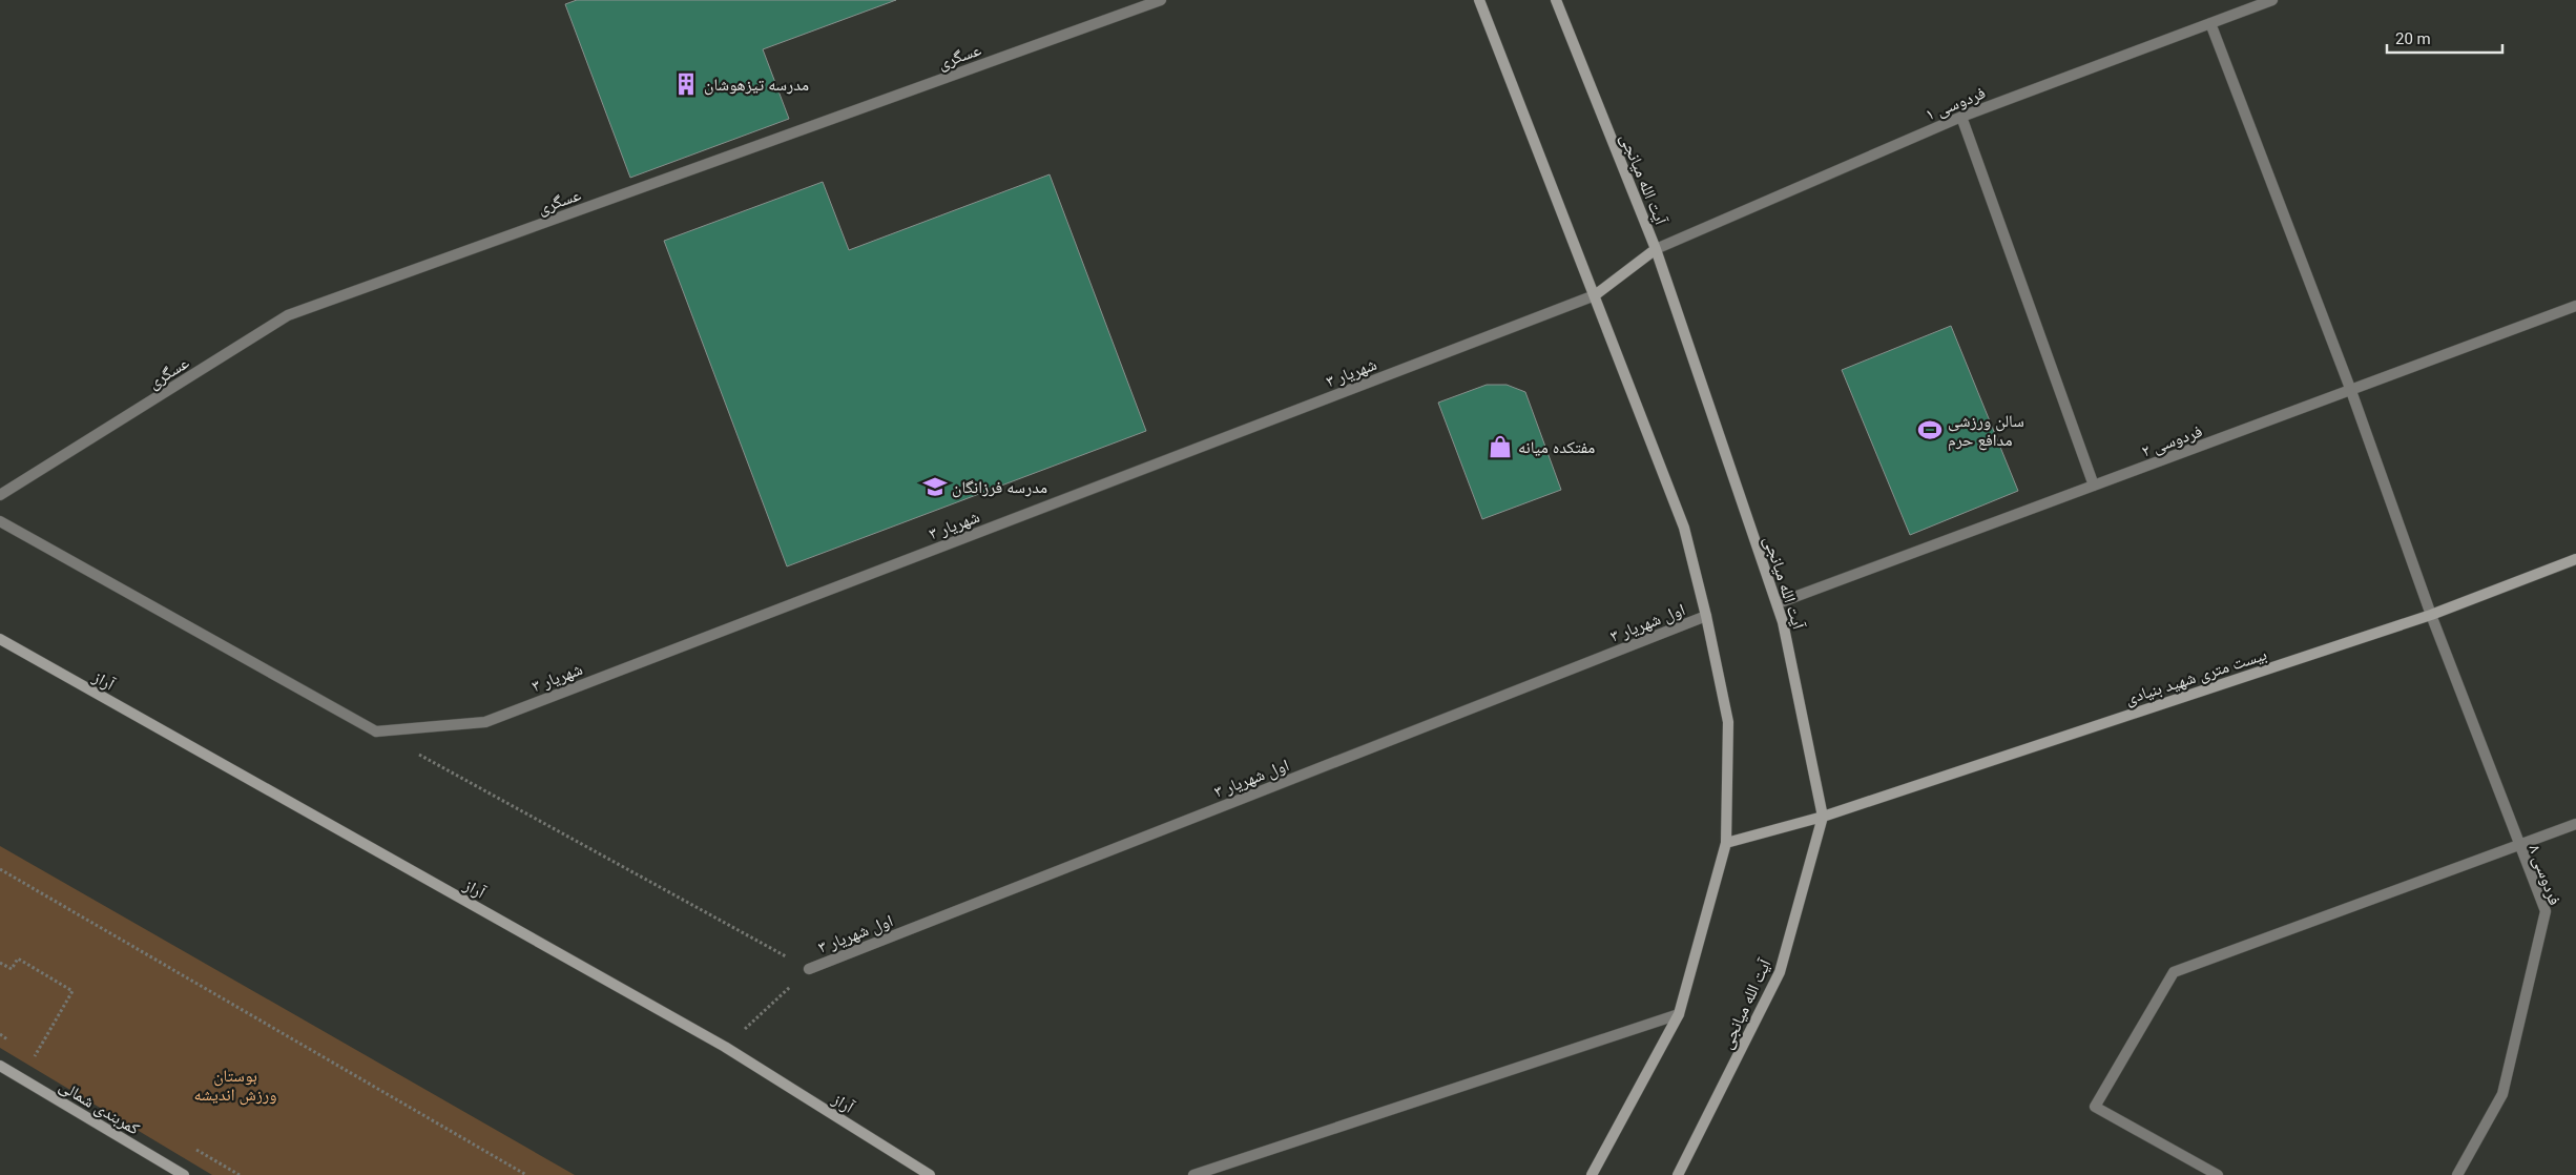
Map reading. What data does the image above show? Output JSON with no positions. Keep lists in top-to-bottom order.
{
  "streets": {
    "main road": [
      "آیت الله میانجی",
      "بیست متری شهید بنیادی",
      "آراز",
      "کمربندی شمالی"
    ],
    "street": [
      "عسگری",
      "فردوسی ۱",
      "شهریار ۳",
      "فردوسی ۲",
      "اول شهریار ۳",
      "فردوسی ۸"
    ]
  },
  "crossings": [
    ["فردوسی ۱", "آیت الله میانجی"],
    ["فردوسی ۱", "فردوسی ۸"],
    ["آیت الله میانجی", "فردوسی ۲"],
    ["آیت الله میانجی", "بیست متری شهید بنیادی"],
    ["فردوسی ۲", "فردوسی ۸"],
    ["بیست متری شهید بنیادی", "فردوسی ۸"]
  ],
  "parks": ["بوستان ورزش اندیشه"],
  "places": {
    "building": ["مدرسه تیزهوشان"],
    "sports": ["سالن ورزشی مدافع حرم"],
    "shop": ["مفتکده میانه"],
    "school or university": ["مدرسه فرزانگان"]
  },
  "scale_bar": "20 m"
}
